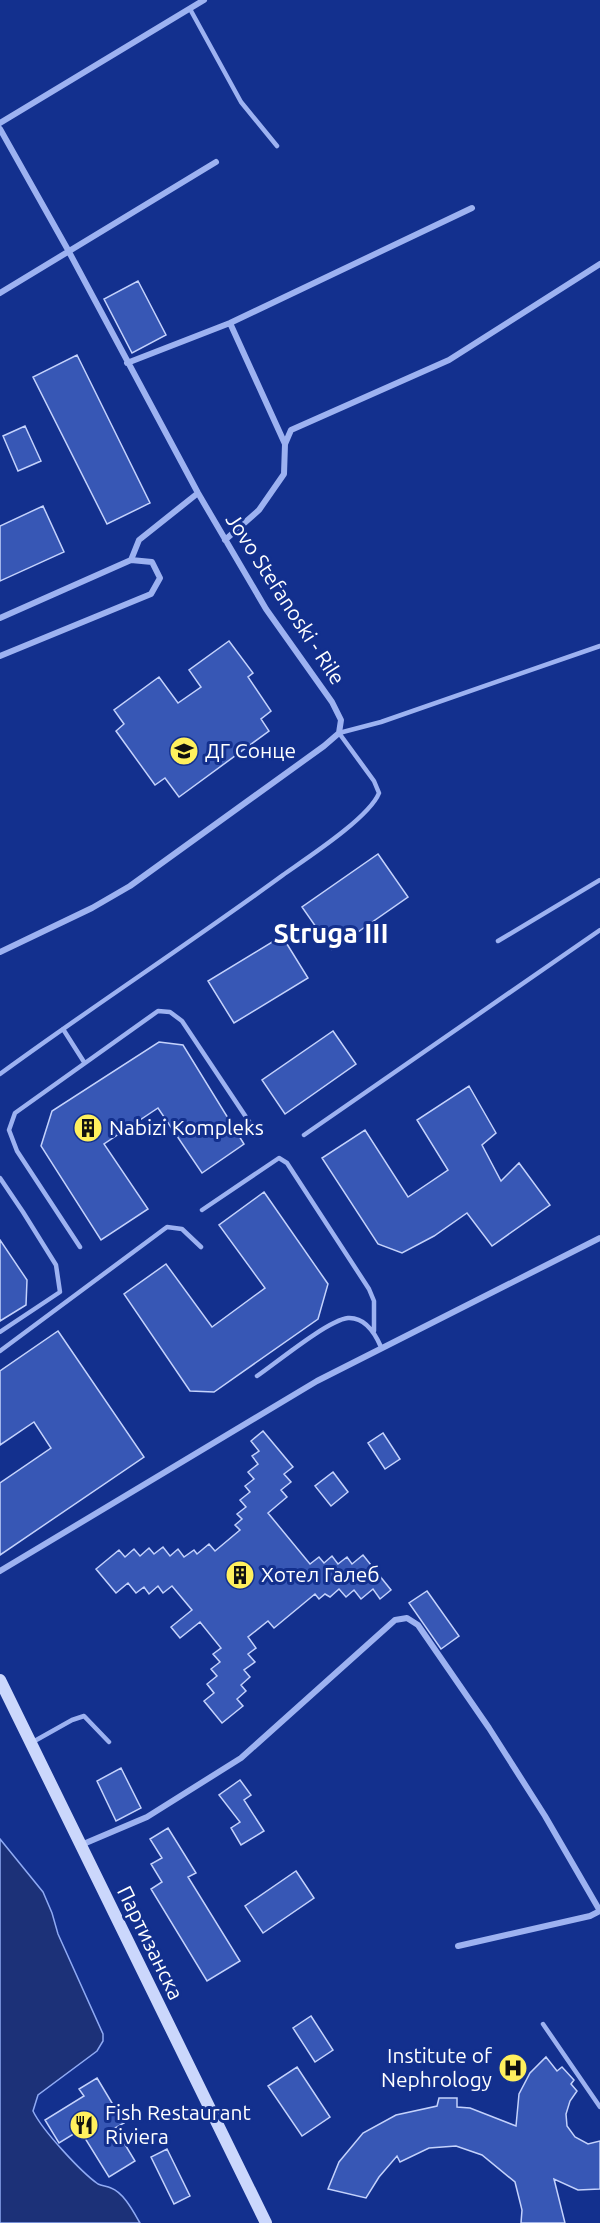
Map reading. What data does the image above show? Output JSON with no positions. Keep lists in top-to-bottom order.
{
  "streets": {
    "main road": ["Партизанска"],
    "street": ["Jovo Stefanoski - Rile"]
  },
  "districts": ["Struga III"],
  "places": {
    "school or university": ["ДГ Сонце"],
    "building": ["Nabizi Kompleks", "Хотел Галеб"],
    "hospital": ["Institute of Nephrology"],
    "restaurant": ["Fish Restaurant Riviera"]
  }
}
